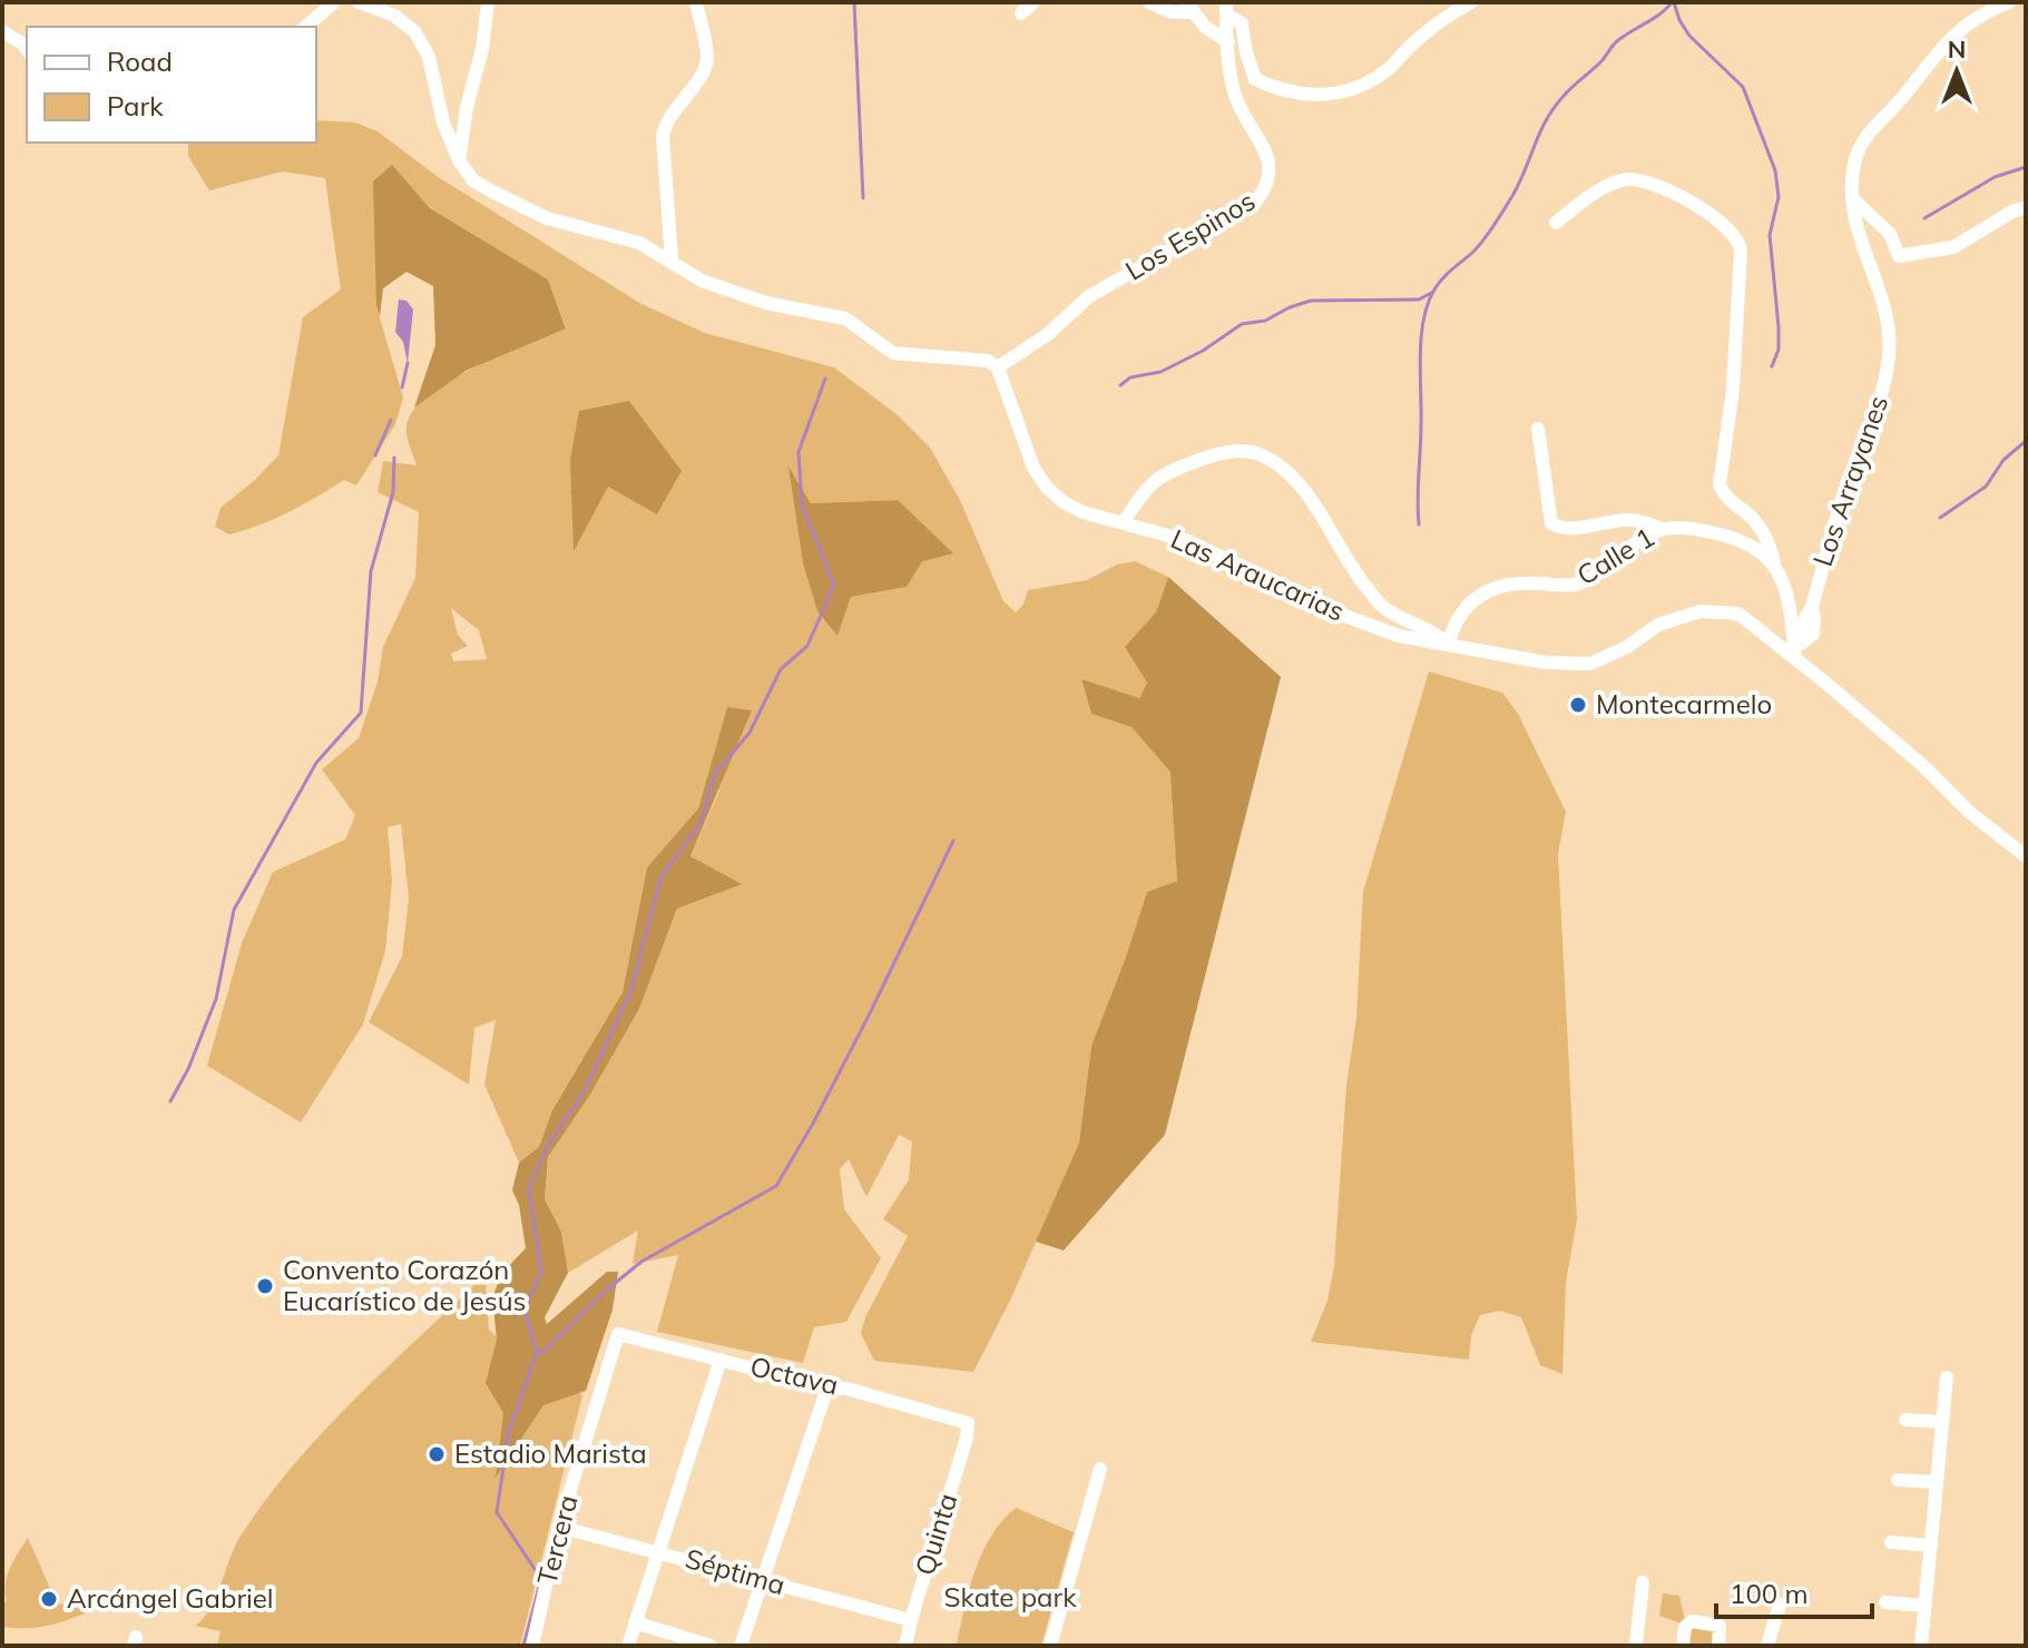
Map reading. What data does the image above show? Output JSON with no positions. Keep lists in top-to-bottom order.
{
  "streets": {
    "street": [
      "Los Espinos",
      "Los Arrayanes",
      "Calle 1",
      "Las Araucarias",
      "Octava",
      "Quinta",
      "Tercera",
      "Séptima"
    ]
  },
  "crossings": [
    ["Los Espinos", "Las Araucarias"],
    ["Los Arrayanes", "Las Araucarias"],
    ["Calle 1", "Las Araucarias"],
    ["Octava", "Quinta"],
    ["Octava", "Tercera"],
    ["Quinta", "Séptima"],
    ["Tercera", "Séptima"]
  ],
  "parks": ["Skate park"],
  "places": [
    "Montecarmelo",
    "Convento Corazón Eucarístico de Jesús",
    "Estadio Marista",
    "Arcángel Gabriel"
  ],
  "legend": ["Road", "Park"],
  "scale_bar": "100 m",
  "north": "top"
}
